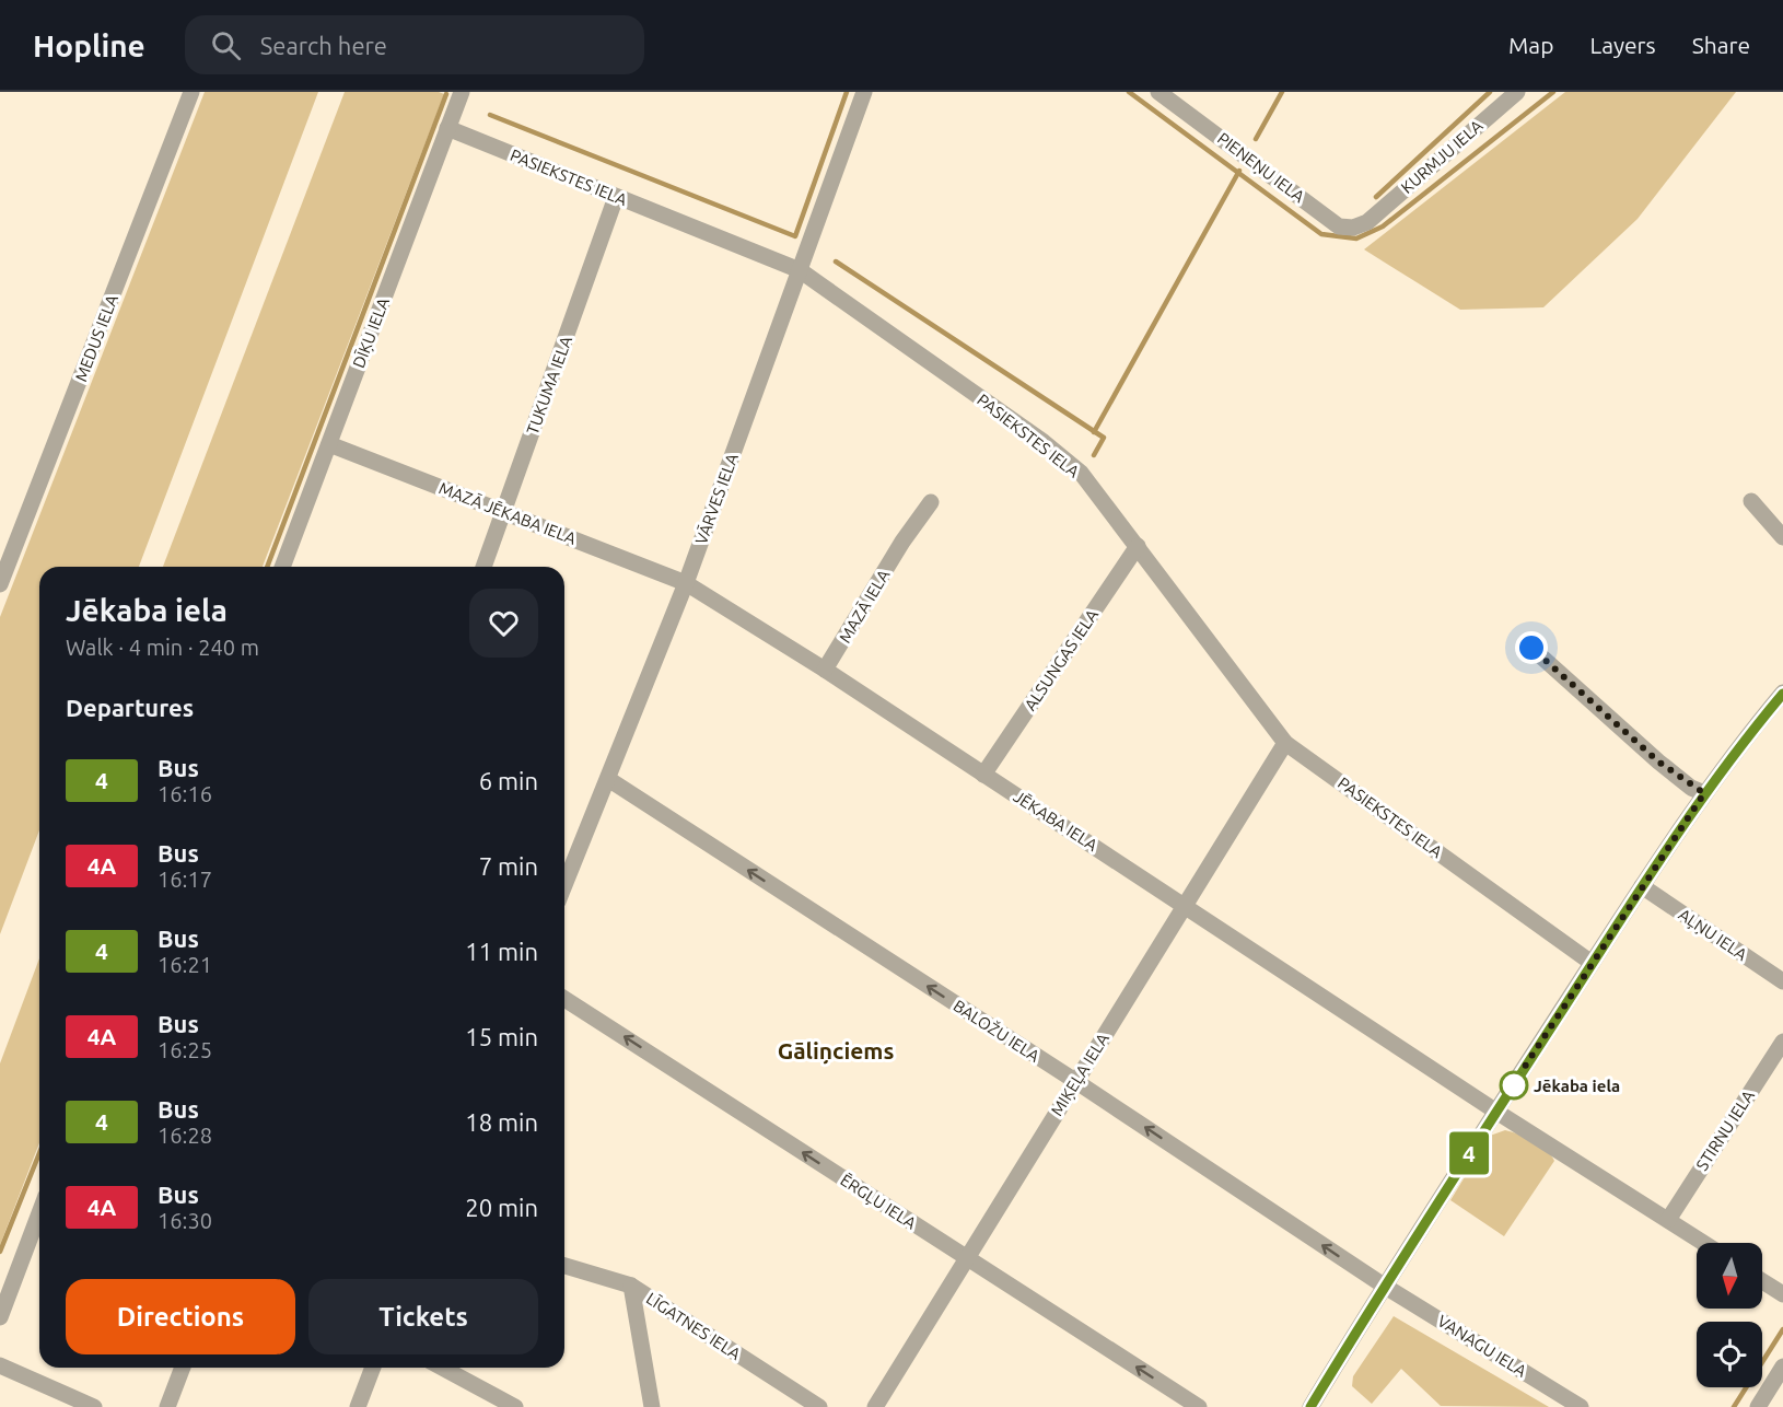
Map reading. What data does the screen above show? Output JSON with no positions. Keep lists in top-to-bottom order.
{
  "streets": {
    "street": [
      "KURMJU IELA",
      "PIENEŅU IELA",
      "PASIEKSTES IELA",
      "DĪĶU IELA",
      "MEDUS IELA",
      "TUKUMA IELA",
      "VĀRVES IELA",
      "MAZĀ JĒKABA IELA",
      "MAZĀ IELA",
      "ALSUNGAS IELA",
      "JĒKABA IELA",
      "AĻŅU IELA",
      "BALOŽU IELA",
      "MIĶEĻA IELA",
      "STIRNU IELA",
      "ĒRGĻU IELA",
      "LĪGATNES IELA",
      "VANAGU IELA"
    ]
  },
  "crossings": [
    ["KURMJU IELA", "PIENEŅU IELA"],
    ["PASIEKSTES IELA", "DĪĶU IELA"],
    ["PASIEKSTES IELA", "TUKUMA IELA"],
    ["PASIEKSTES IELA", "VĀRVES IELA"],
    ["PASIEKSTES IELA", "ALSUNGAS IELA"],
    ["PASIEKSTES IELA", "MIĶEĻA IELA"],
    ["DĪĶU IELA", "MAZĀ JĒKABA IELA"],
    ["TUKUMA IELA", "MAZĀ JĒKABA IELA"],
    ["VĀRVES IELA", "MAZĀ JĒKABA IELA"],
    ["VĀRVES IELA", "JĒKABA IELA"],
    ["VĀRVES IELA", "BALOŽU IELA"],
    ["MAZĀ JĒKABA IELA", "JĒKABA IELA"],
    ["MAZĀ IELA", "JĒKABA IELA"],
    ["ALSUNGAS IELA", "JĒKABA IELA"],
    ["JĒKABA IELA", "MIĶEĻA IELA"],
    ["JĒKABA IELA", "STIRNU IELA"],
    ["BALOŽU IELA", "MIĶEĻA IELA"],
    ["BALOŽU IELA", "VANAGU IELA"],
    ["MIĶEĻA IELA", "ĒRGĻU IELA"]
  ],
  "one_way": ["BALOŽU IELA", "ĒRGĻU IELA"],
  "districts": ["Gāliņciems"],
  "places": ["Jēkaba iela"],
  "lines": ["bus line 4"],
  "north": "bottom",
  "page": {
    "header": "Hopline",
    "search": "Search here",
    "nav": ["Map", "Layers", "Share"],
    "on_map": "4",
    "heading": [
      ["Jēkaba iela", "Walk · 4 min · 240 m"],
      "Departures"
    ],
    "list": [
      {
        "mark": "4",
        "name": "Bus",
        "note": "16:16",
        "value": "6 min"
      },
      {
        "mark": "4A",
        "name": "Bus",
        "note": "16:17",
        "value": "7 min"
      },
      {
        "mark": "4",
        "name": "Bus",
        "note": "16:21",
        "value": "11 min"
      },
      {
        "mark": "4A",
        "name": "Bus",
        "note": "16:25",
        "value": "15 min"
      },
      {
        "mark": "4",
        "name": "Bus",
        "note": "16:28",
        "value": "18 min"
      },
      {
        "mark": "4A",
        "name": "Bus",
        "note": "16:30",
        "value": "20 min"
      }
    ],
    "buttons": ["Directions", "Tickets"]
  }
}
